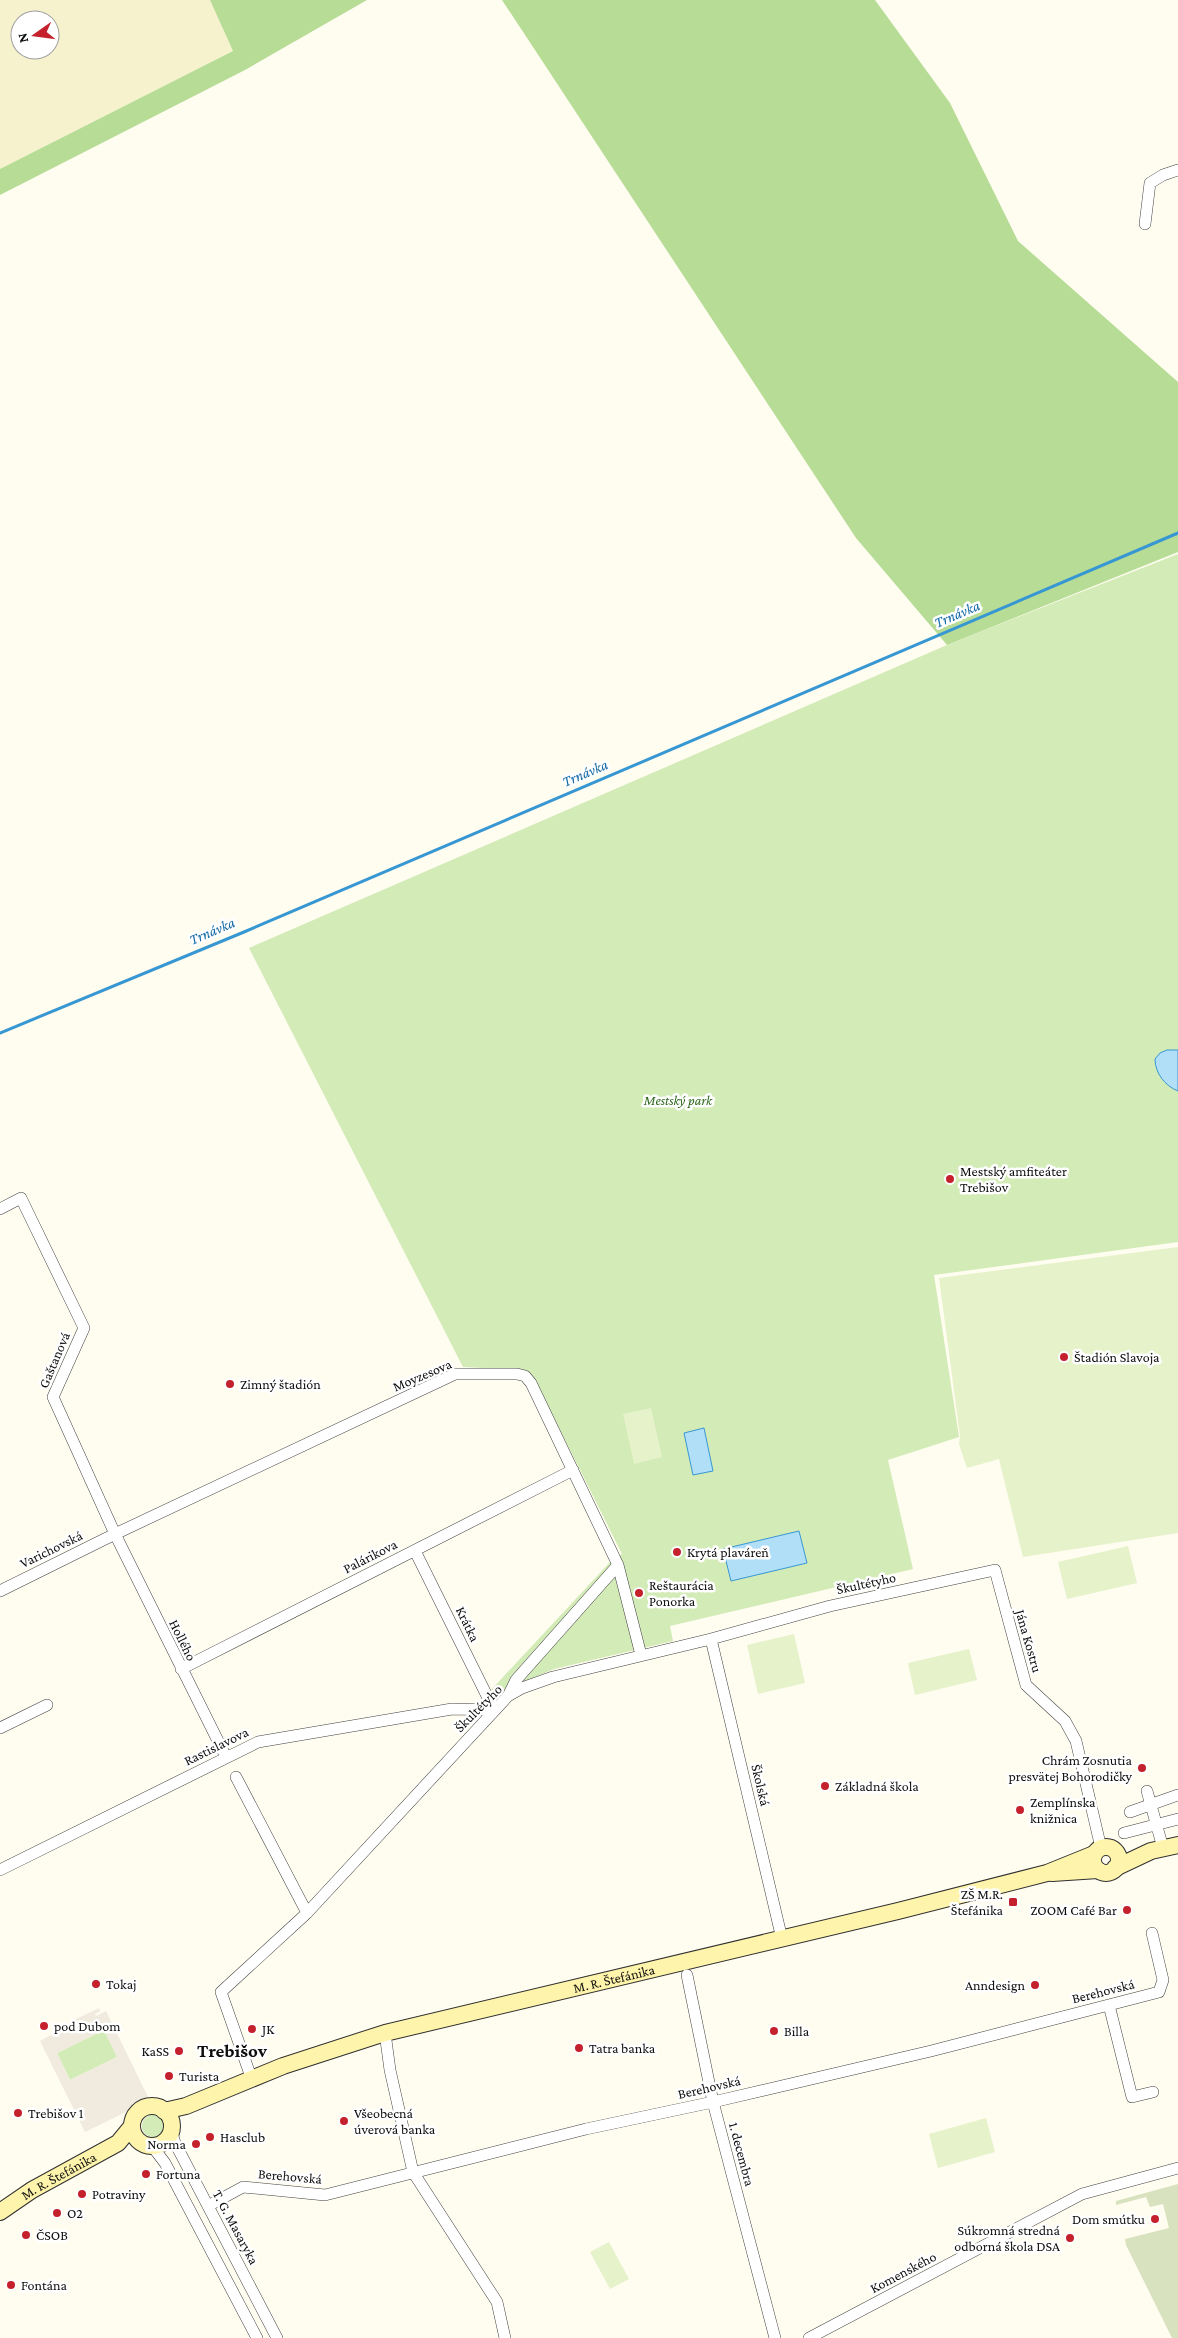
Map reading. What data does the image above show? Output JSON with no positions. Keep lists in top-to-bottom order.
{
  "streets": {
    "street": [
      "Gaštanová",
      "Moyzesova",
      "Varichovská",
      "Palárikova",
      "Škultétyho",
      "Krátka",
      "Hollého",
      "Jána Kostru",
      "Rastislavova",
      "Školská",
      "M. R. Štefánika",
      "Berehovská",
      "1. decembra",
      "T. G. Masaryka",
      "Komenského"
    ]
  },
  "crossings": [
    ["Gaštanová", "Moyzesova"],
    ["Gaštanová", "Varichovská"],
    ["Gaštanová", "Hollého"],
    ["Moyzesova", "Varichovská"],
    ["Moyzesova", "Palárikova"],
    ["Moyzesova", "Škultétyho"],
    ["Moyzesova", "Hollého"],
    ["Varichovská", "Hollého"],
    ["Palárikova", "Krátka"],
    ["Palárikova", "Hollého"],
    ["Škultétyho", "Krátka"],
    ["Škultétyho", "Jána Kostru"],
    ["Škultétyho", "Rastislavova"],
    ["Škultétyho", "Školská"],
    ["Škultétyho", "M. R. Štefánika"],
    ["Krátka", "Rastislavova"],
    ["Hollého", "Rastislavova"],
    ["Jána Kostru", "M. R. Štefánika"],
    ["Školská", "M. R. Štefánika"],
    ["M. R. Štefánika", "T. G. Masaryka"],
    ["Berehovská", "1. decembra"],
    ["Berehovská", "T. G. Masaryka"]
  ],
  "districts": ["Trebišov"],
  "water": ["Trnávka"],
  "parks": ["Mestský park"],
  "places": {
    "other": [
      "Mestský amfiteáter Trebišov",
      "Štadión Slavoja",
      "Zimný štadión",
      "Krytá plaváreň",
      "Reštaurácia Ponorka",
      "Chrám Zosnutia presvätej Bohorodičky",
      "Základná škola",
      "Zemplínska knižnica",
      "ZOOM Café Bar",
      "Tokaj",
      "Anndesign",
      "pod Dubom",
      "JK",
      "Billa",
      "Tatra banka",
      "KaSS",
      "Turista",
      "Trebišov 1",
      "Všeobecná úverová banka",
      "Hasclub",
      "Norma",
      "Fortuna",
      "Potraviny",
      "O2",
      "Dom smútku",
      "ČSOB",
      "Súkromná stredná odborná škola DSA",
      "Fontána"
    ],
    "transit": ["ZŠ M.R. Štefánika"]
  },
  "north": "left"
}
